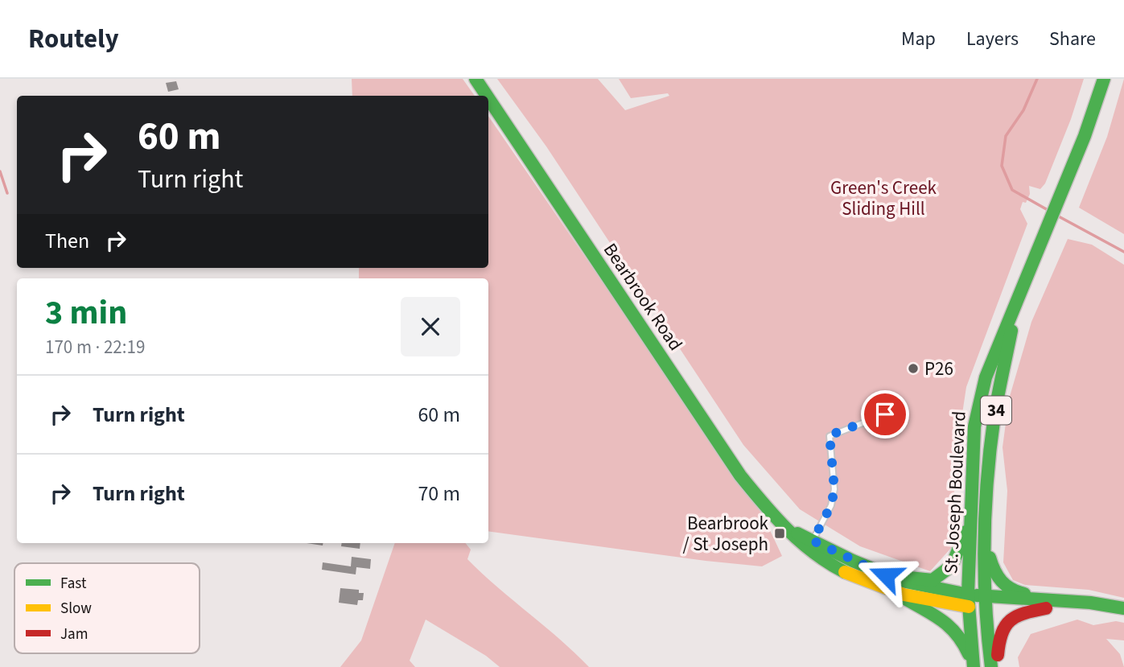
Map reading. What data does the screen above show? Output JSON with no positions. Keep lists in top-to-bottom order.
{
  "streets": {
    "main road": ["Bearbrook Road", "34", "St. Joseph Boulevard"]
  },
  "crossings": [
    ["Bearbrook Road", "St. Joseph Boulevard"]
  ],
  "parks": ["Green's Creek Sliding Hill"],
  "places": {
    "other": ["P26"],
    "transit": ["Bearbrook / St Joseph"]
  },
  "legend": ["Fast", "Slow", "Jam"],
  "page": {
    "header": "Routely",
    "nav": ["Map", "Layers", "Share"],
    "turn": ["60 m", "Turn right"],
    "then": "Then",
    "heading": ["3 min", "170 m · 22:19"],
    "list": [
      {
        "name": "Turn right",
        "value": "60 m"
      },
      {
        "name": "Turn right",
        "value": "70 m"
      }
    ]
  }
}
